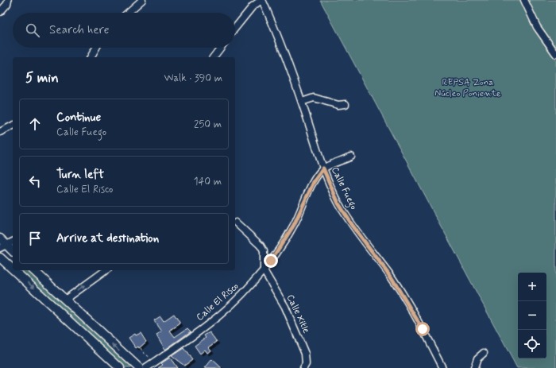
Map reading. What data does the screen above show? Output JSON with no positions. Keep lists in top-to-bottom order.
{
  "streets": {
    "street": ["Calle Fuego", "Calle El Risco", "Calle Xitle"]
  },
  "crossings": [
    ["Calle Fuego", "Calle El Risco"],
    ["Calle El Risco", "Calle Xitle"]
  ],
  "parks": ["REPSA Zona Núcleo Poniente"],
  "page": {
    "search": "Search here",
    "heading": ["5 min", "Walk · 390 m"],
    "list": [
      ["Continue", "Calle Fuego", "250 m"],
      ["Turn left", "Calle El Risco", "140 m"],
      "Arrive at destination"
    ],
    "map_buttons": ["+", "−"]
  }
}
